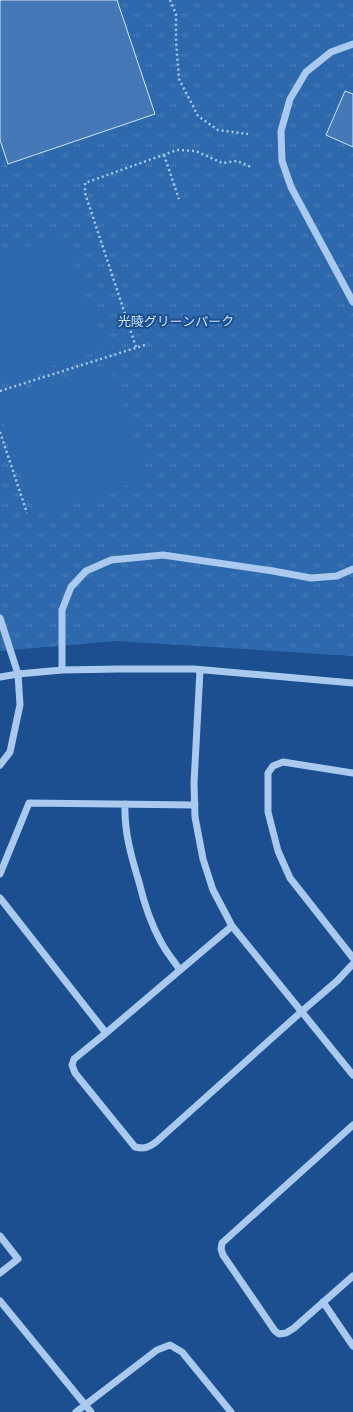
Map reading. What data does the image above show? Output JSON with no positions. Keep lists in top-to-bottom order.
{
  "parks": ["光陵グリーンパーク"]
}
